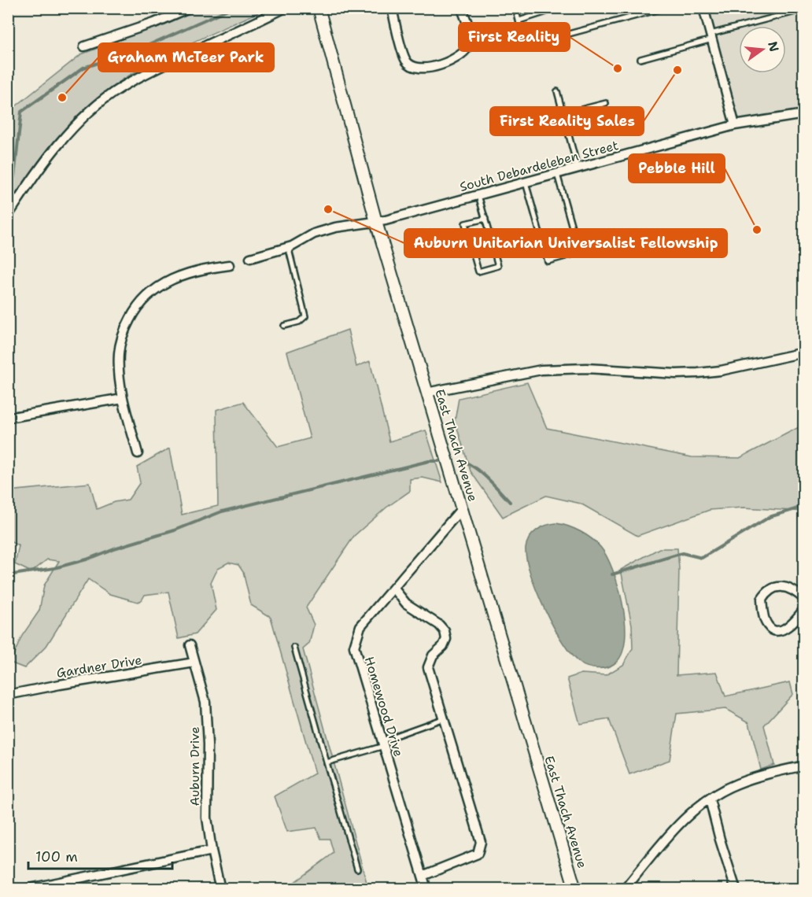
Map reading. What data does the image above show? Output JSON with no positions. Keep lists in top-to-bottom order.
{
  "streets": {
    "street": [
      "South Debardeleben Street",
      "East Thach Avenue",
      "Gardner Drive",
      "Homewood Drive",
      "Auburn Drive"
    ]
  },
  "crossings": [
    ["South Debardeleben Street", "East Thach Avenue"],
    ["East Thach Avenue", "Homewood Drive"],
    ["Gardner Drive", "Auburn Drive"]
  ],
  "places": [
    "First Reality",
    "First Reality Sales",
    "Graham McTeer Park",
    "Auburn Unitarian Universalist Fellowship",
    "Pebble Hill"
  ],
  "scale_bar": "100 m",
  "north": "right"
}
